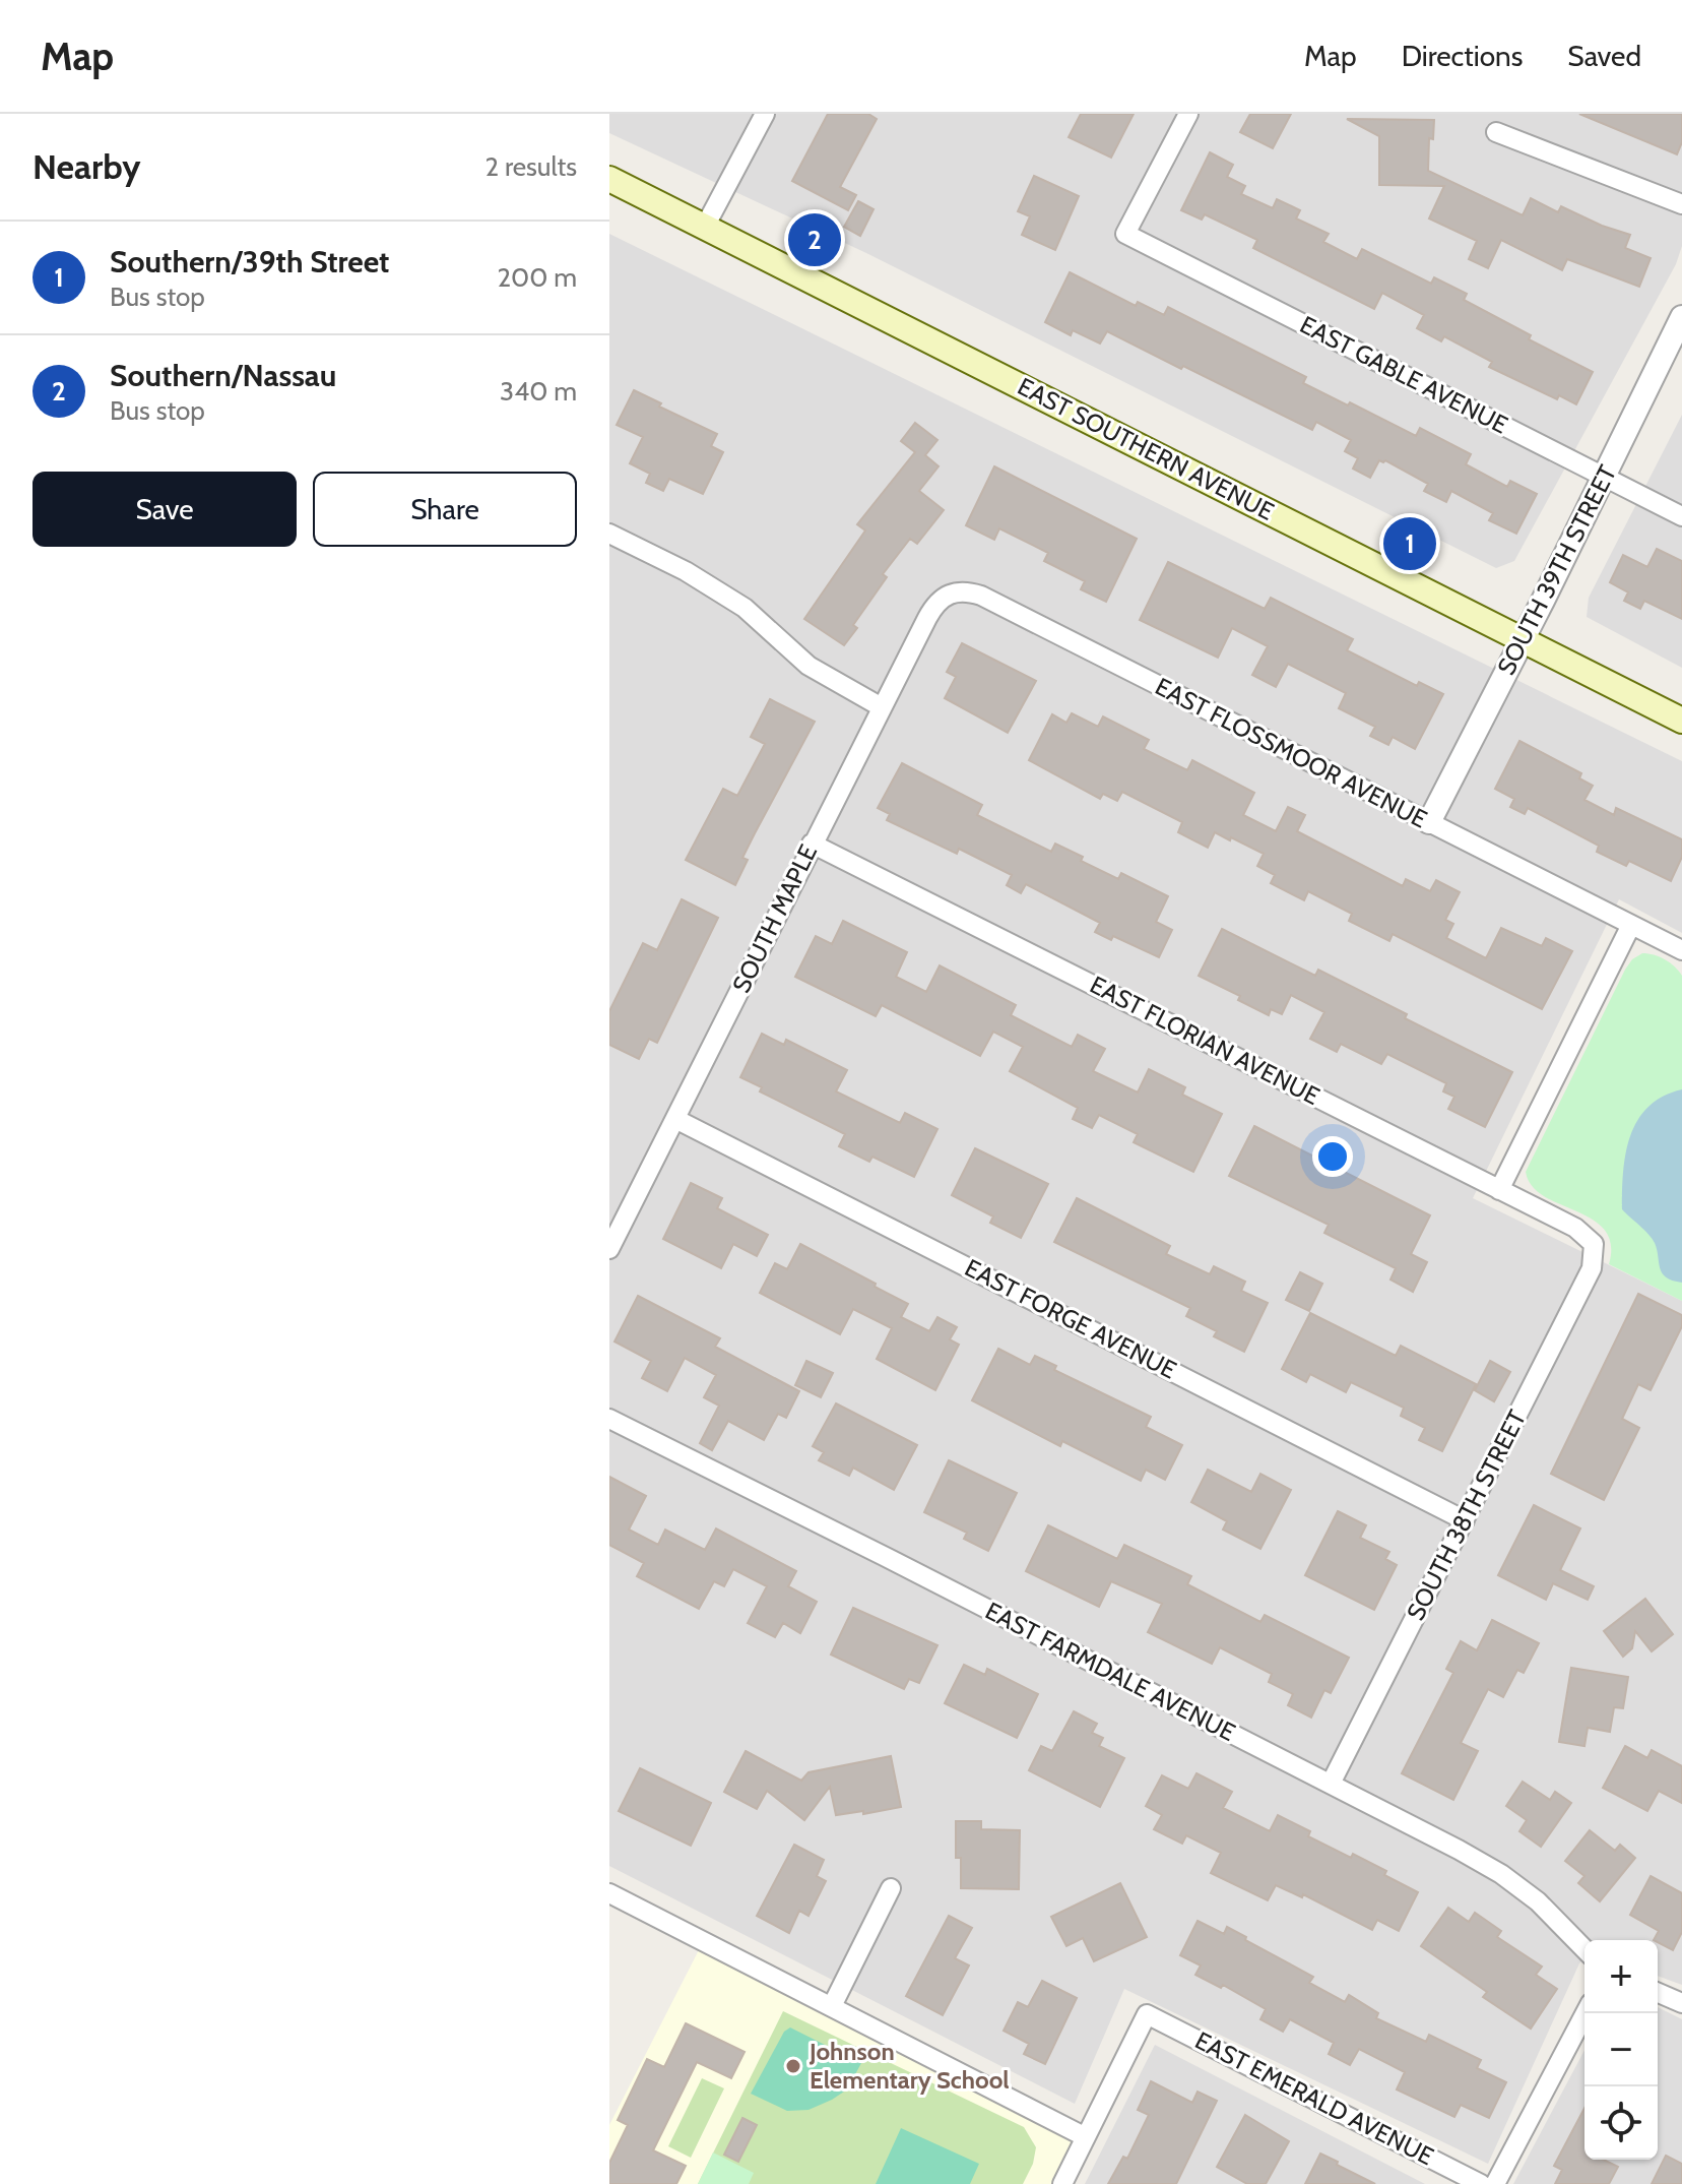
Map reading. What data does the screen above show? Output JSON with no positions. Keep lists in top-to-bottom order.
{
  "streets": {
    "main road": ["EAST SOUTHERN AVENUE"],
    "street": [
      "EAST GABLE AVENUE",
      "SOUTH 39TH STREET",
      "EAST FLOSSMOOR AVENUE",
      "SOUTH MAPLE",
      "EAST FLORIAN AVENUE",
      "EAST FORGE AVENUE",
      "SOUTH 38TH STREET",
      "EAST FARMDALE AVENUE",
      "EAST EMERALD AVENUE"
    ]
  },
  "crossings": [
    ["EAST GABLE AVENUE", "SOUTH 39TH STREET"],
    ["EAST SOUTHERN AVENUE", "SOUTH 39TH STREET"],
    ["SOUTH 39TH STREET", "EAST FLOSSMOOR AVENUE"],
    ["EAST FLOSSMOOR AVENUE", "SOUTH MAPLE"],
    ["SOUTH MAPLE", "EAST FLORIAN AVENUE"],
    ["SOUTH MAPLE", "EAST FORGE AVENUE"],
    ["EAST FLORIAN AVENUE", "SOUTH 38TH STREET"],
    ["EAST FORGE AVENUE", "SOUTH 38TH STREET"],
    ["SOUTH 38TH STREET", "EAST FARMDALE AVENUE"]
  ],
  "places": ["Johnson Elementary School"],
  "page": {
    "header": "Map",
    "nav": ["Map", "Directions", "Saved"],
    "heading": ["Nearby", "2 results"],
    "pins": ["2", "1"],
    "list": [
      {
        "mark": "1",
        "name": "Southern/39th Street",
        "note": "Bus stop",
        "value": "200 m"
      },
      {
        "mark": "2",
        "name": "Southern/Nassau",
        "note": "Bus stop",
        "value": "340 m"
      }
    ],
    "buttons": ["Save", "Share"],
    "map_buttons": ["+", "−"]
  }
}
